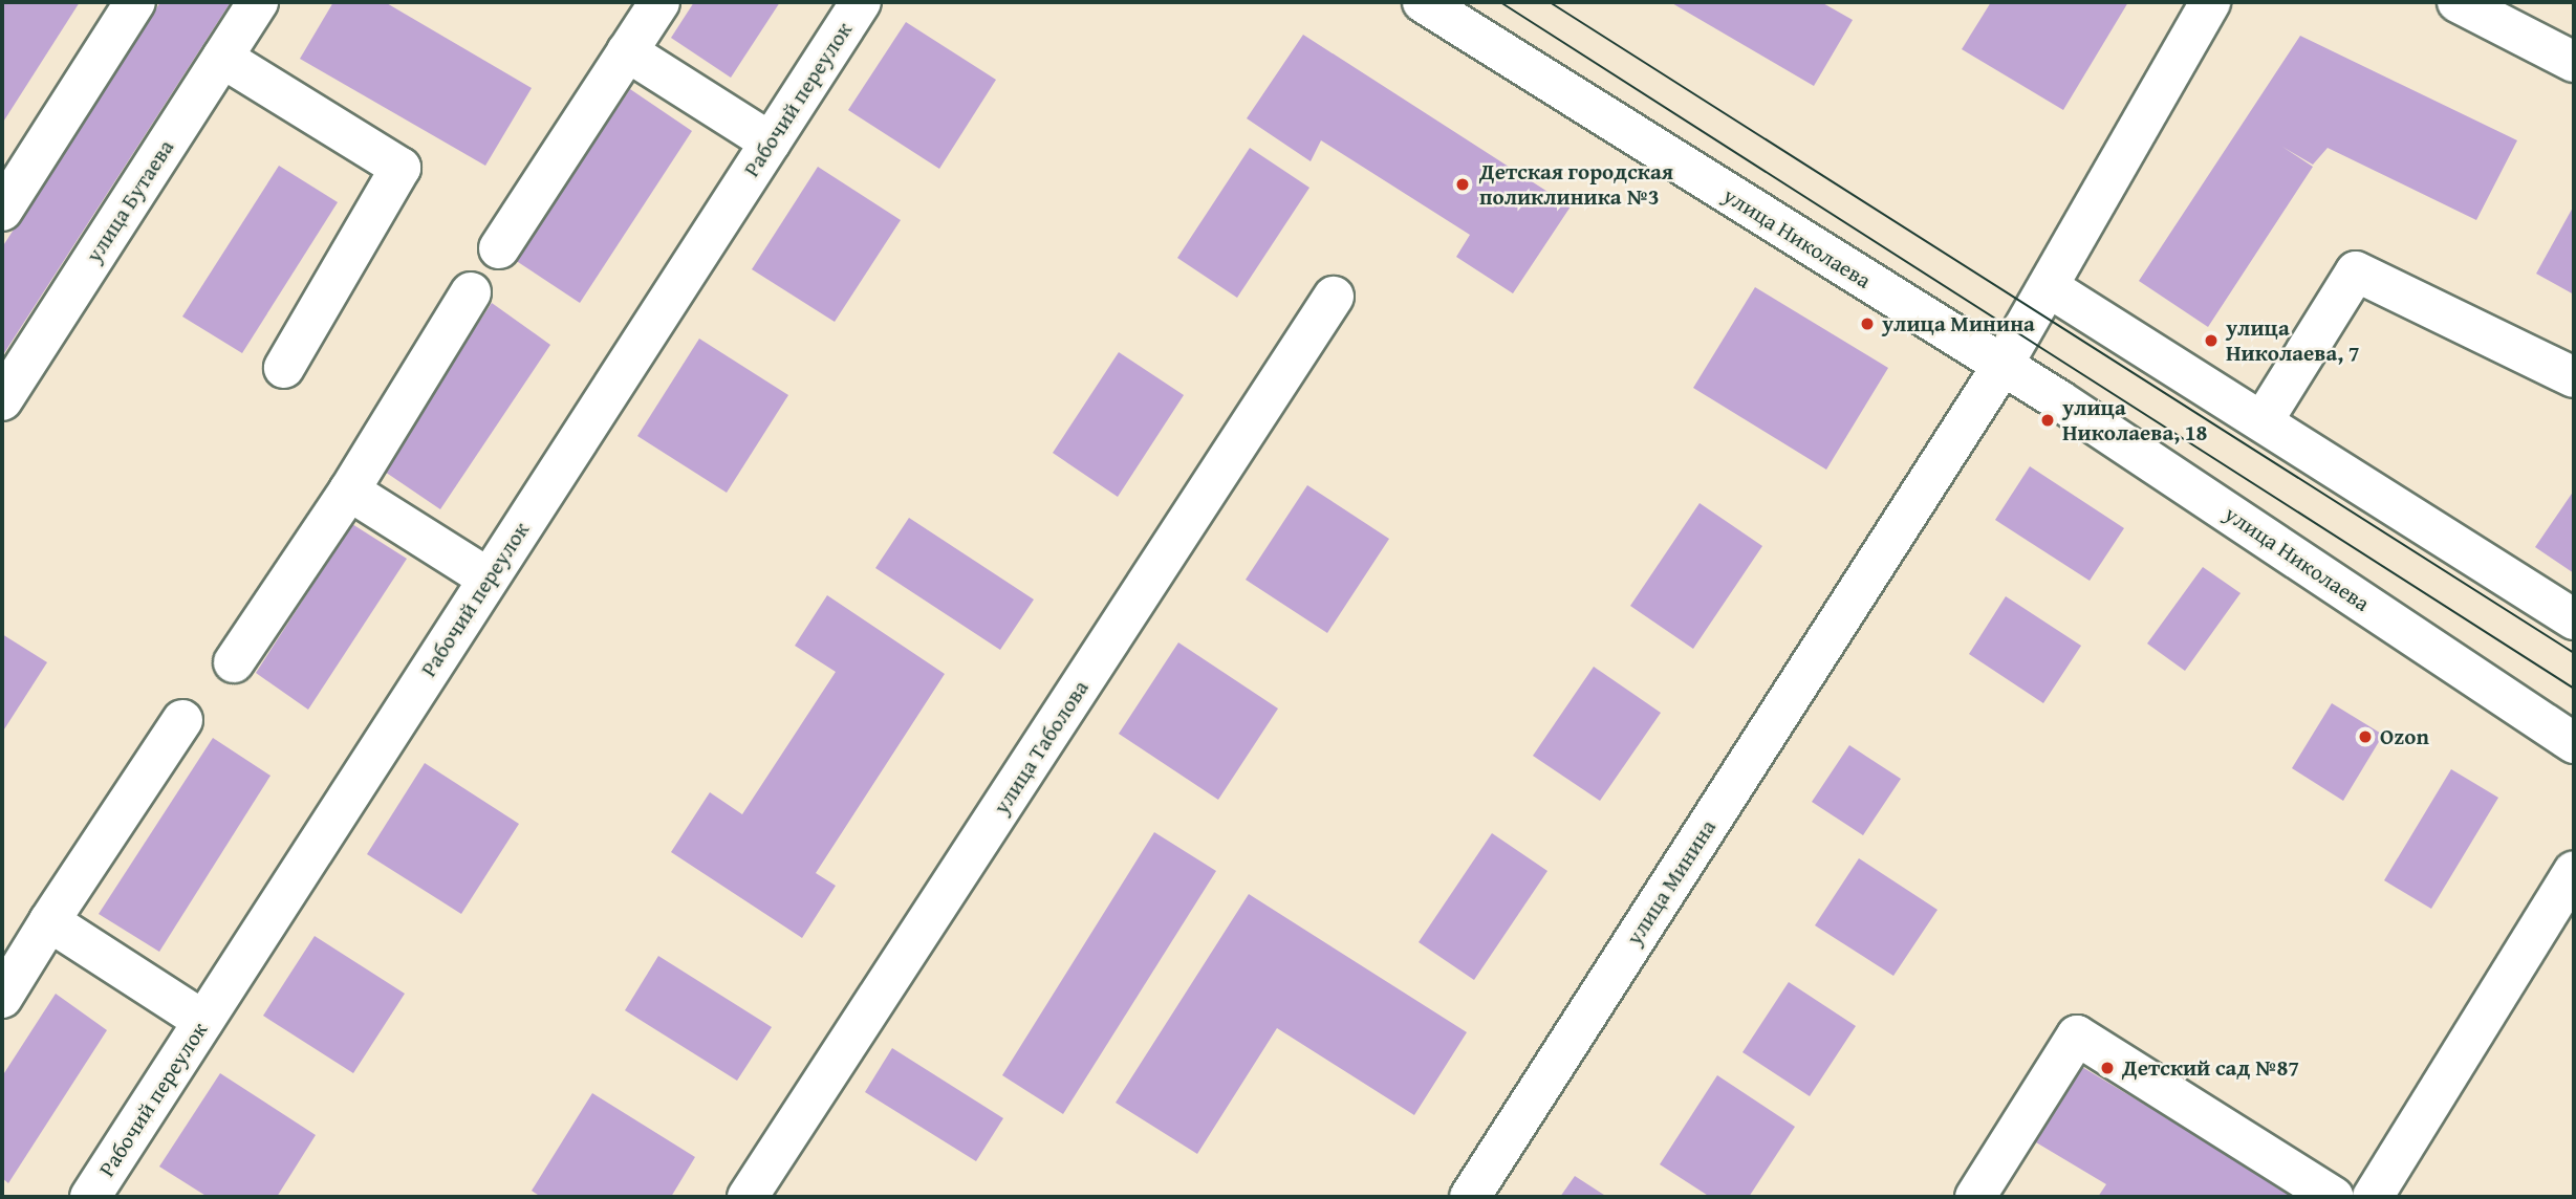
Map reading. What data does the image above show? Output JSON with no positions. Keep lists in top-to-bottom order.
{
  "streets": {
    "street": [
      "Рабочий переулок",
      "улица Бутаева",
      "улица Николаева",
      "улица Таболова",
      "улица Минина"
    ]
  },
  "crossings": [
    ["улица Николаева", "улица Минина"]
  ],
  "places": [
    "Детская городская поликлиника №3",
    "улица Минина",
    "улица Николаева, 7",
    "улица Николаева, 18",
    "Ozon",
    "Детский сад №87"
  ]
}
